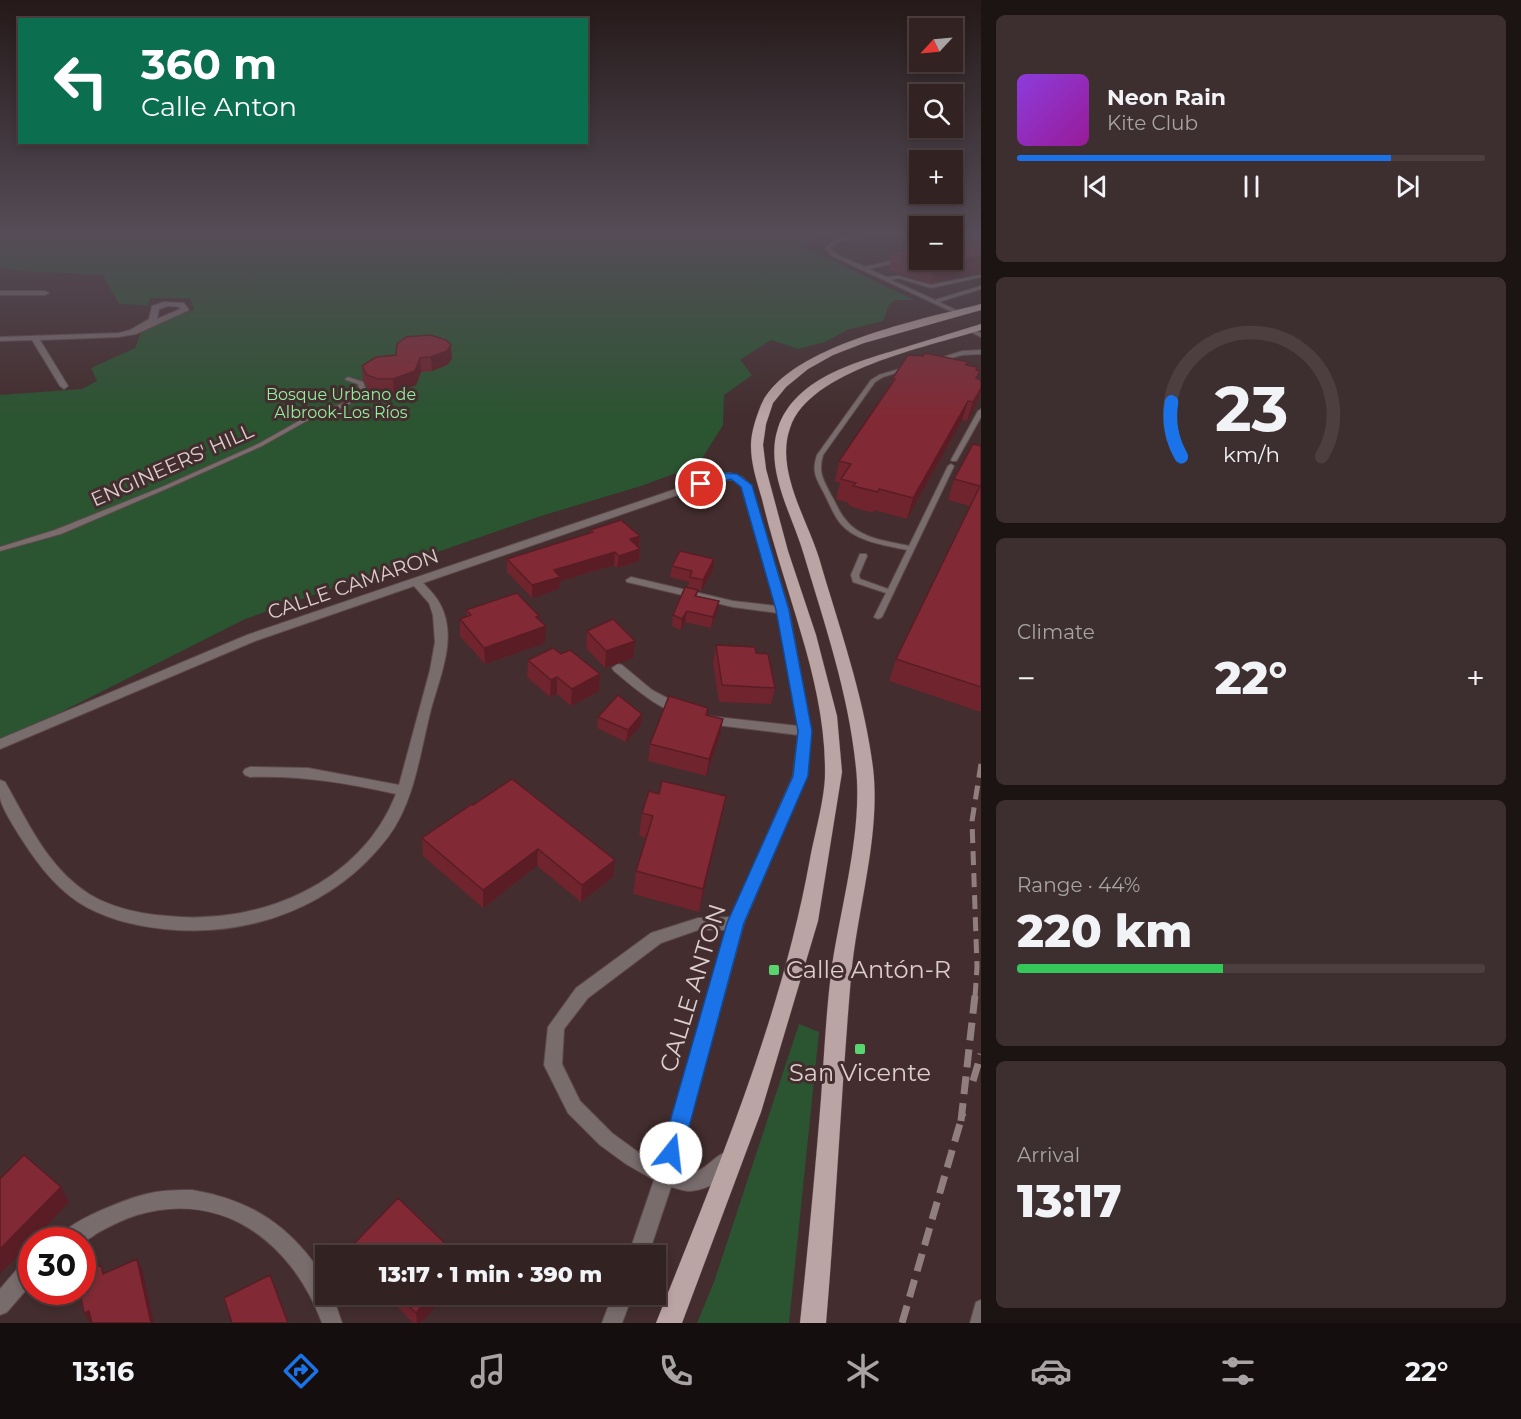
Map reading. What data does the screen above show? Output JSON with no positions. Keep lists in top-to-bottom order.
{
  "streets": {
    "street": ["CALLE CAMARON", "CALLE ANTON"],
    "lane": ["ENGINEERS' HILL"]
  },
  "crossings": [
    ["CALLE CAMARON", "CALLE ANTON"]
  ],
  "parks": ["Bosque Urbano de Albrook-Los Ríos"],
  "places": {
    "transit": ["Calle Antón-R", "San Vicente"]
  },
  "north": "bottom left",
  "page": {
    "map_buttons": ["+", "−"],
    "turn": ["360 m", "Calle Anton"],
    "song": ["Neon Rain", "Kite Club"],
    "tile": [
      "Climate",
      ["Range · 44%", "220 km"],
      ["Arrival", "13:17"]
    ],
    "heat": ["−", "22°", "+"],
    "limit": "30",
    "trip": "13:17 · 1 min · 390 m",
    "tabs": ["13:16", "22°"],
    "gauge": ["23", "km/h"]
  }
}
